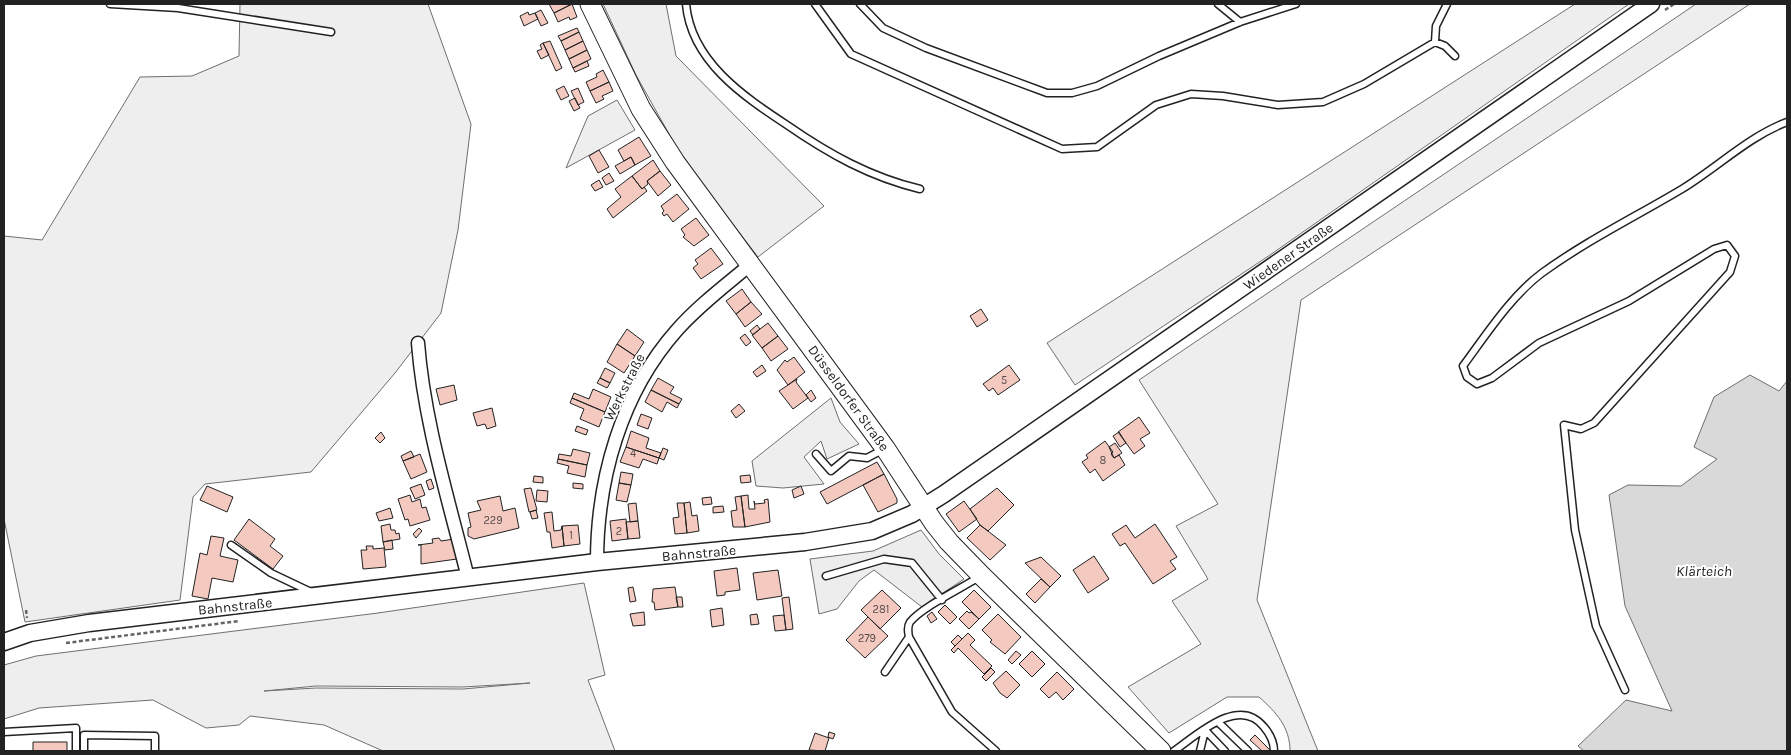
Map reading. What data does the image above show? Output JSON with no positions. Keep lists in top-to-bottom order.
{
  "streets": {
    "main road": ["Wiedener Straße", "Düsseldorfer Straße", "Bahnstraße"],
    "street": ["Werkstraße"]
  },
  "crossings": [
    ["Wiedener Straße", "Düsseldorfer Straße"],
    ["Wiedener Straße", "Bahnstraße"],
    ["Werkstraße", "Düsseldorfer Straße"],
    ["Werkstraße", "Bahnstraße"],
    ["Düsseldorfer Straße", "Bahnstraße"]
  ],
  "water": ["Klärteich"],
  "house_numbers": [
    "5",
    "4",
    "8",
    "229",
    "2",
    "1",
    "281",
    "279"
  ]
}
